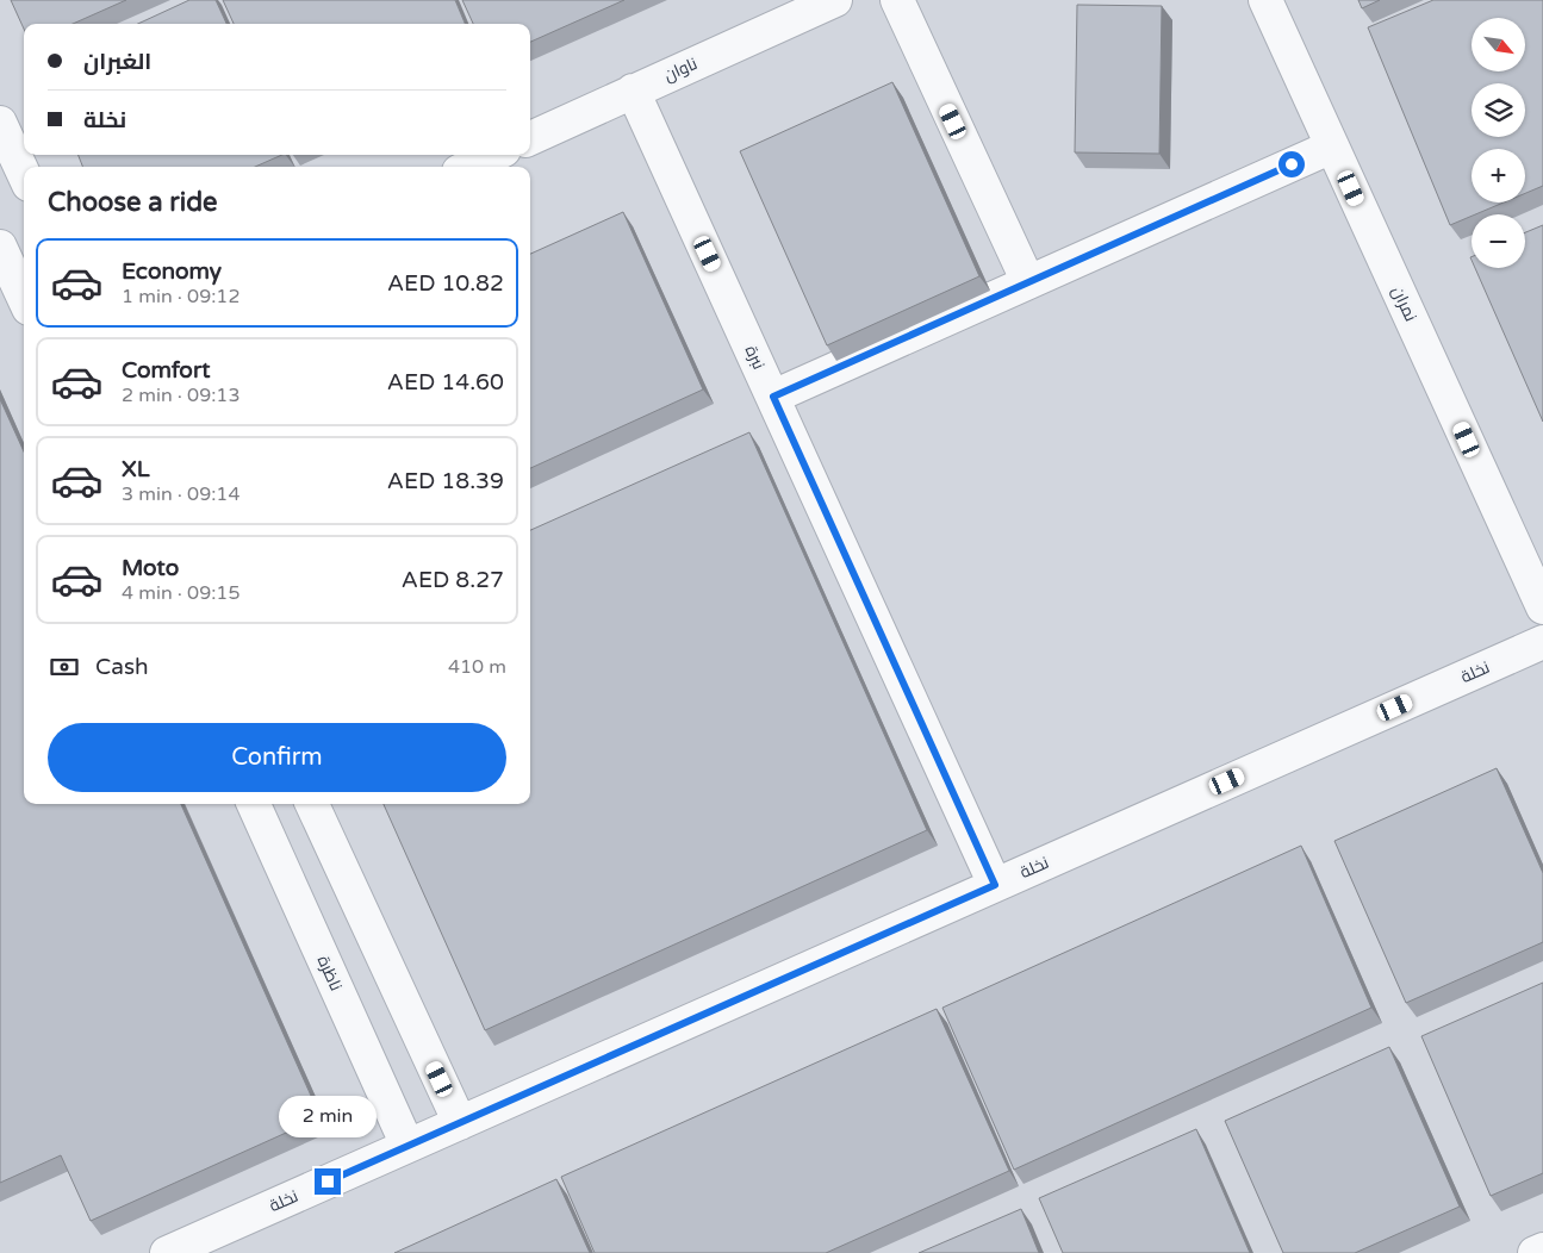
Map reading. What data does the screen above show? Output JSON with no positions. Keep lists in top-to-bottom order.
{
  "streets": {
    "street": [
      "ناوان",
      "نمران",
      "نبرة",
      "نخلة",
      "ناظرة"
    ]
  },
  "crossings": [
    ["ناوان", "نبرة"],
    ["نبرة", "نخلة"],
    ["نخلة", "ناظرة"]
  ],
  "north": "bottom right",
  "page": {
    "map_buttons": ["+", "−"],
    "banner": ["الغبران", "نخلة"],
    "heading": "Choose a ride",
    "list": [
      {
        "name": "Economy",
        "note": "1 min · 09:12",
        "value": "AED 10.82"
      },
      {
        "name": "Comfort",
        "note": "2 min · 09:13",
        "value": "AED 14.60"
      },
      {
        "name": "XL",
        "note": "3 min · 09:14",
        "value": "AED 18.39"
      },
      {
        "name": "Moto",
        "note": "4 min · 09:15",
        "value": "AED 8.27"
      }
    ],
    "pay": ["Cash", "410 m"],
    "buttons": "Confirm",
    "bubble": "2 min"
  }
}
